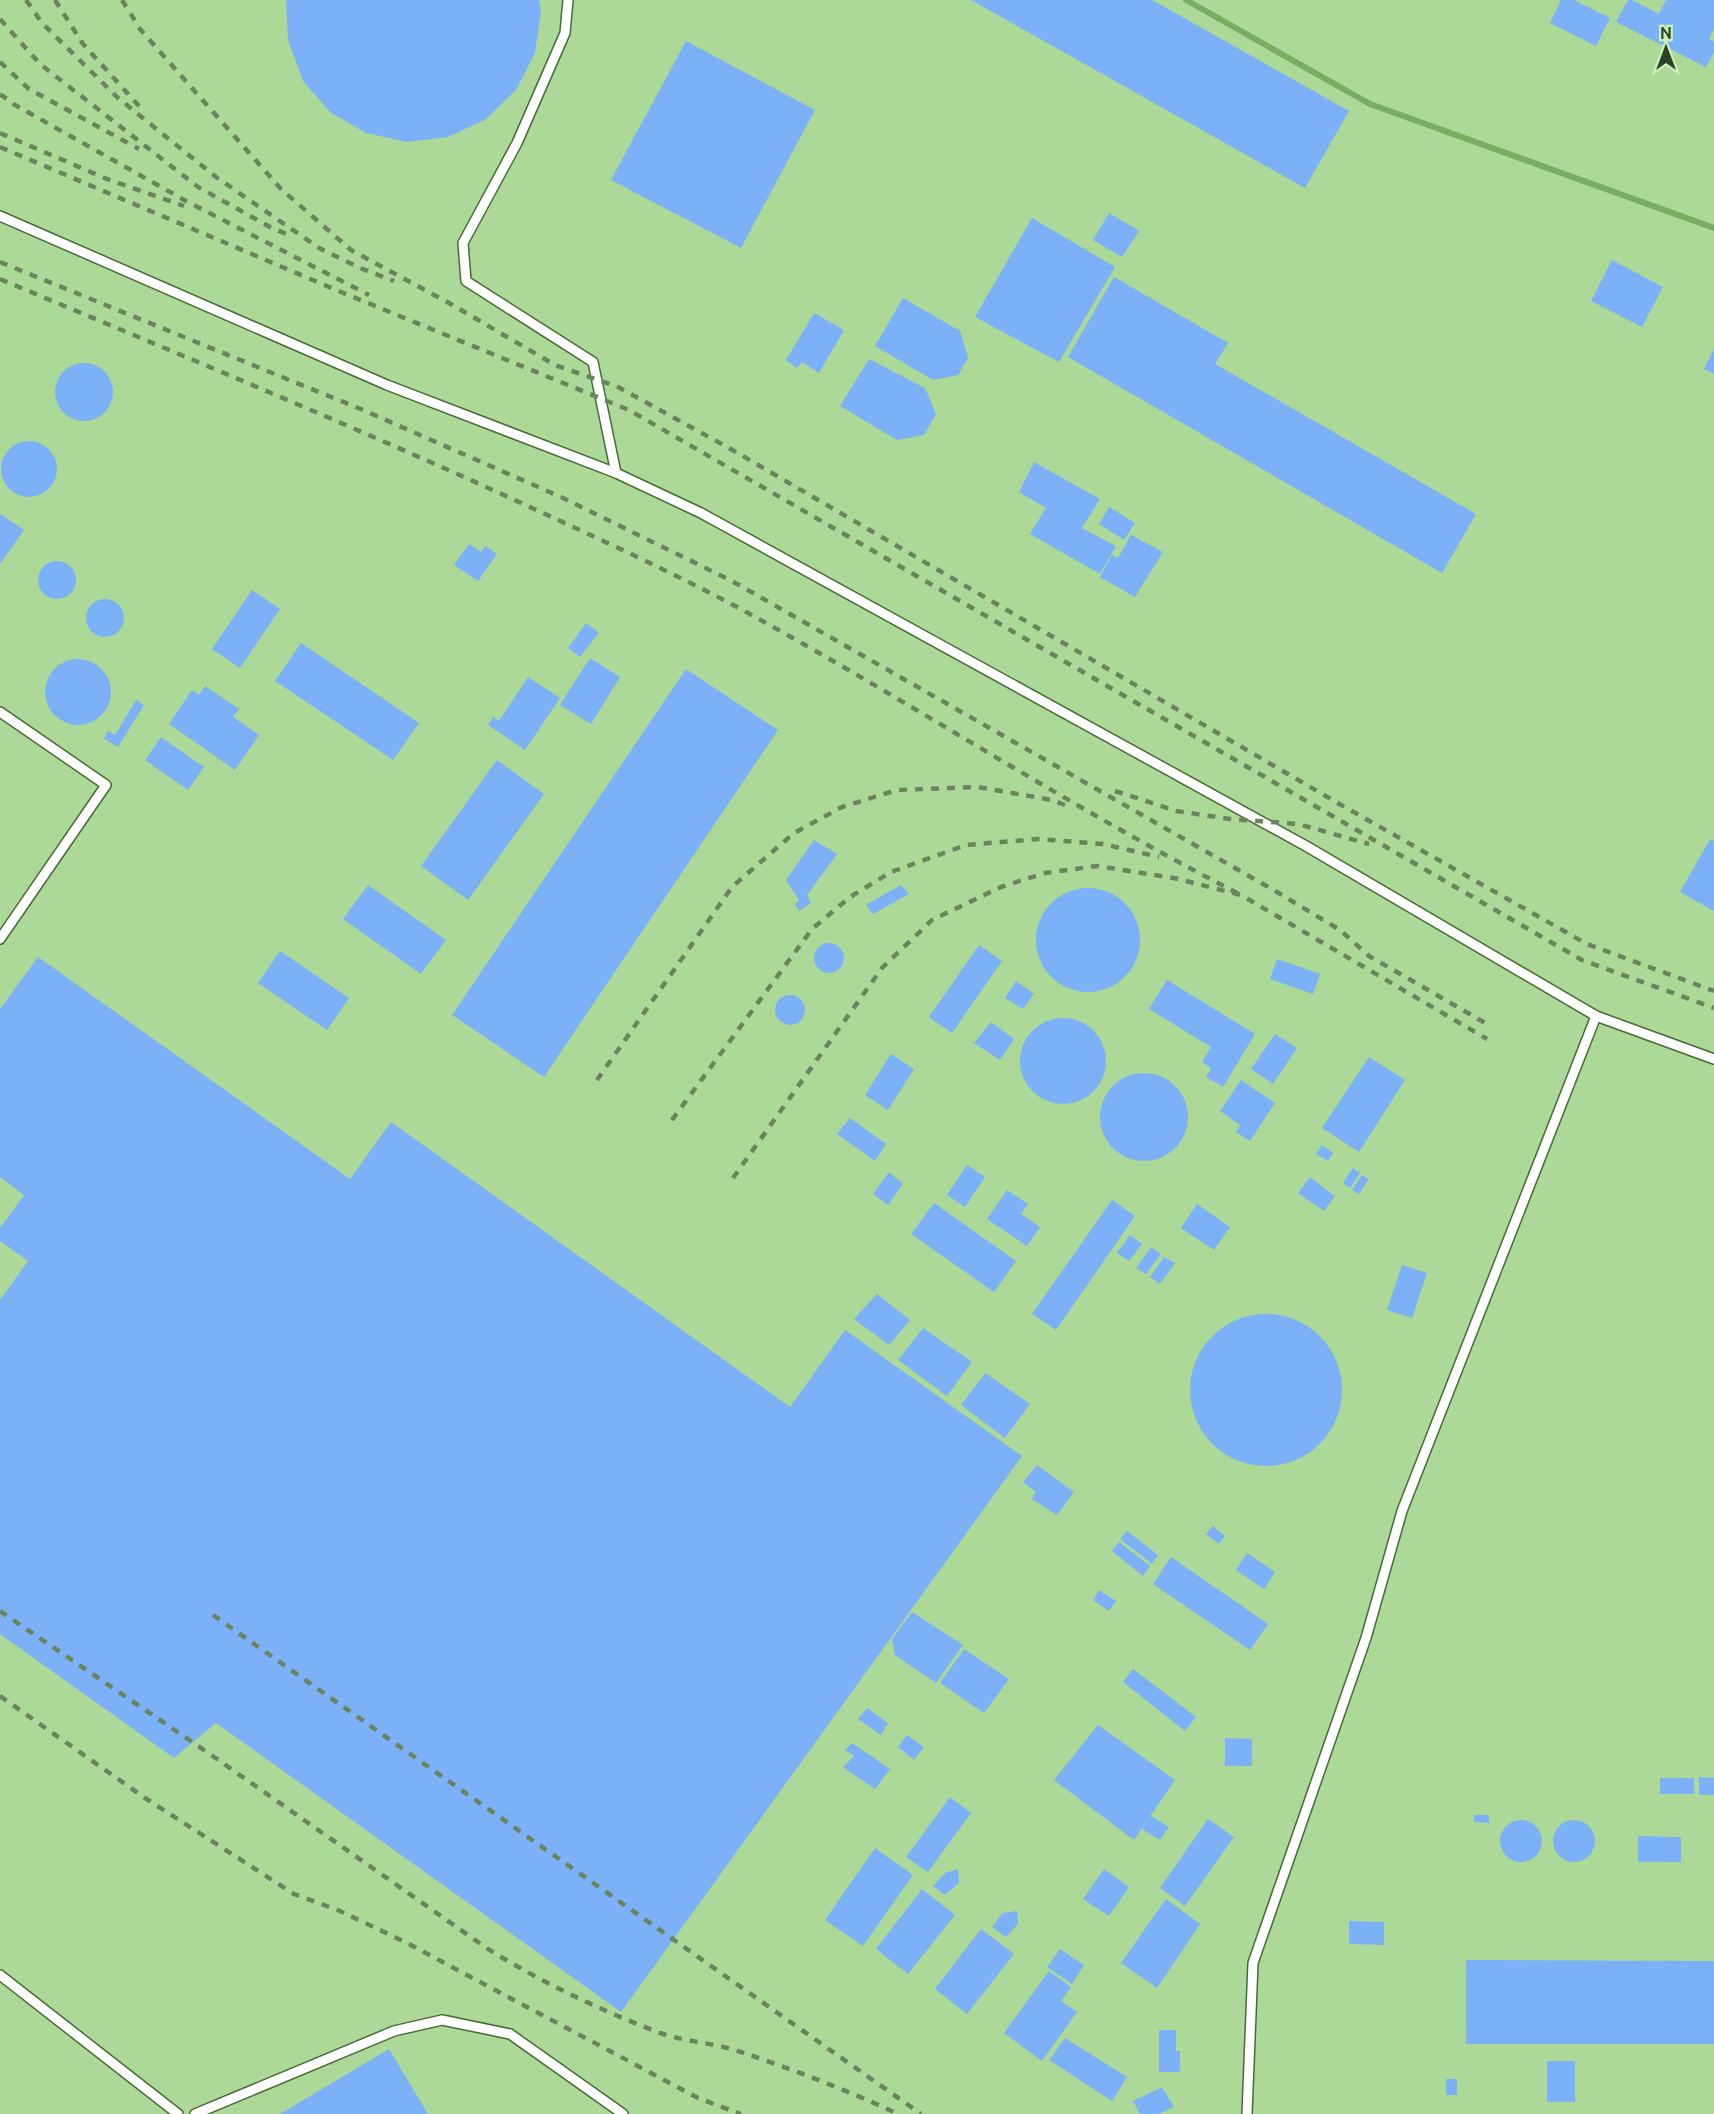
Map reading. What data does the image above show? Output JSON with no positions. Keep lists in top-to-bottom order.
{
  "north": "top"
}
